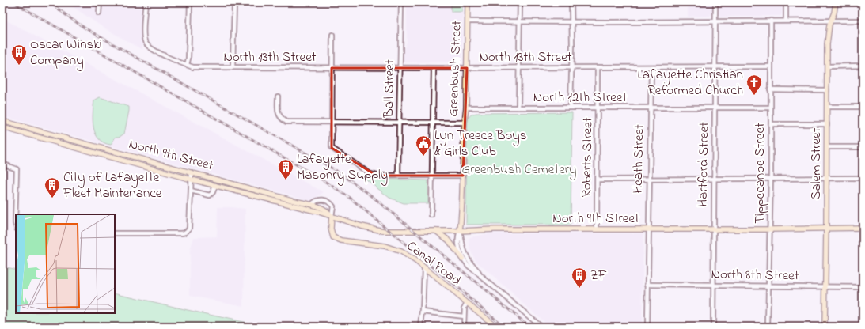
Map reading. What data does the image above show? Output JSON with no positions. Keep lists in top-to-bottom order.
{
  "streets": {
    "main road": [
      "Greenbush Street",
      "North 9th Street",
      "Salem Street",
      "Canal Road"
    ],
    "street": [
      "North 13th Street",
      "Ball Street",
      "North 12th Street",
      "Roberts Street",
      "Heath Street",
      "Hartford Street",
      "Tippecanoe Street",
      "North 8th Street"
    ]
  },
  "crossings": [
    ["North 13th Street", "Greenbush Street"],
    ["North 13th Street", "Ball Street"],
    ["North 13th Street", "Roberts Street"],
    ["North 13th Street", "Heath Street"],
    ["North 13th Street", "Hartford Street"],
    ["North 13th Street", "Tippecanoe Street"],
    ["Greenbush Street", "North 12th Street"],
    ["Greenbush Street", "North 9th Street"],
    ["North 12th Street", "Roberts Street"],
    ["North 12th Street", "Heath Street"],
    ["North 12th Street", "Hartford Street"],
    ["North 12th Street", "Tippecanoe Street"],
    ["North 9th Street", "Roberts Street"],
    ["North 9th Street", "Heath Street"],
    ["North 9th Street", "Salem Street"],
    ["North 9th Street", "Hartford Street"],
    ["North 9th Street", "Tippecanoe Street"],
    ["North 9th Street", "Canal Road"],
    ["Heath Street", "North 8th Street"],
    ["Salem Street", "North 8th Street"],
    ["Hartford Street", "North 8th Street"],
    ["Tippecanoe Street", "North 8th Street"]
  ],
  "parks": ["Greenbush Cemetery"],
  "places": {
    "building": [
      "Oscar Winski Company",
      "Lafayette Masonry Supply",
      "City of Lafayette Fleet Maintenance",
      "ZF"
    ],
    "church": ["Lafayette Christian Reformed Church"],
    "public building": ["Lyn Treece Boys & Girls Club"]
  }
}
